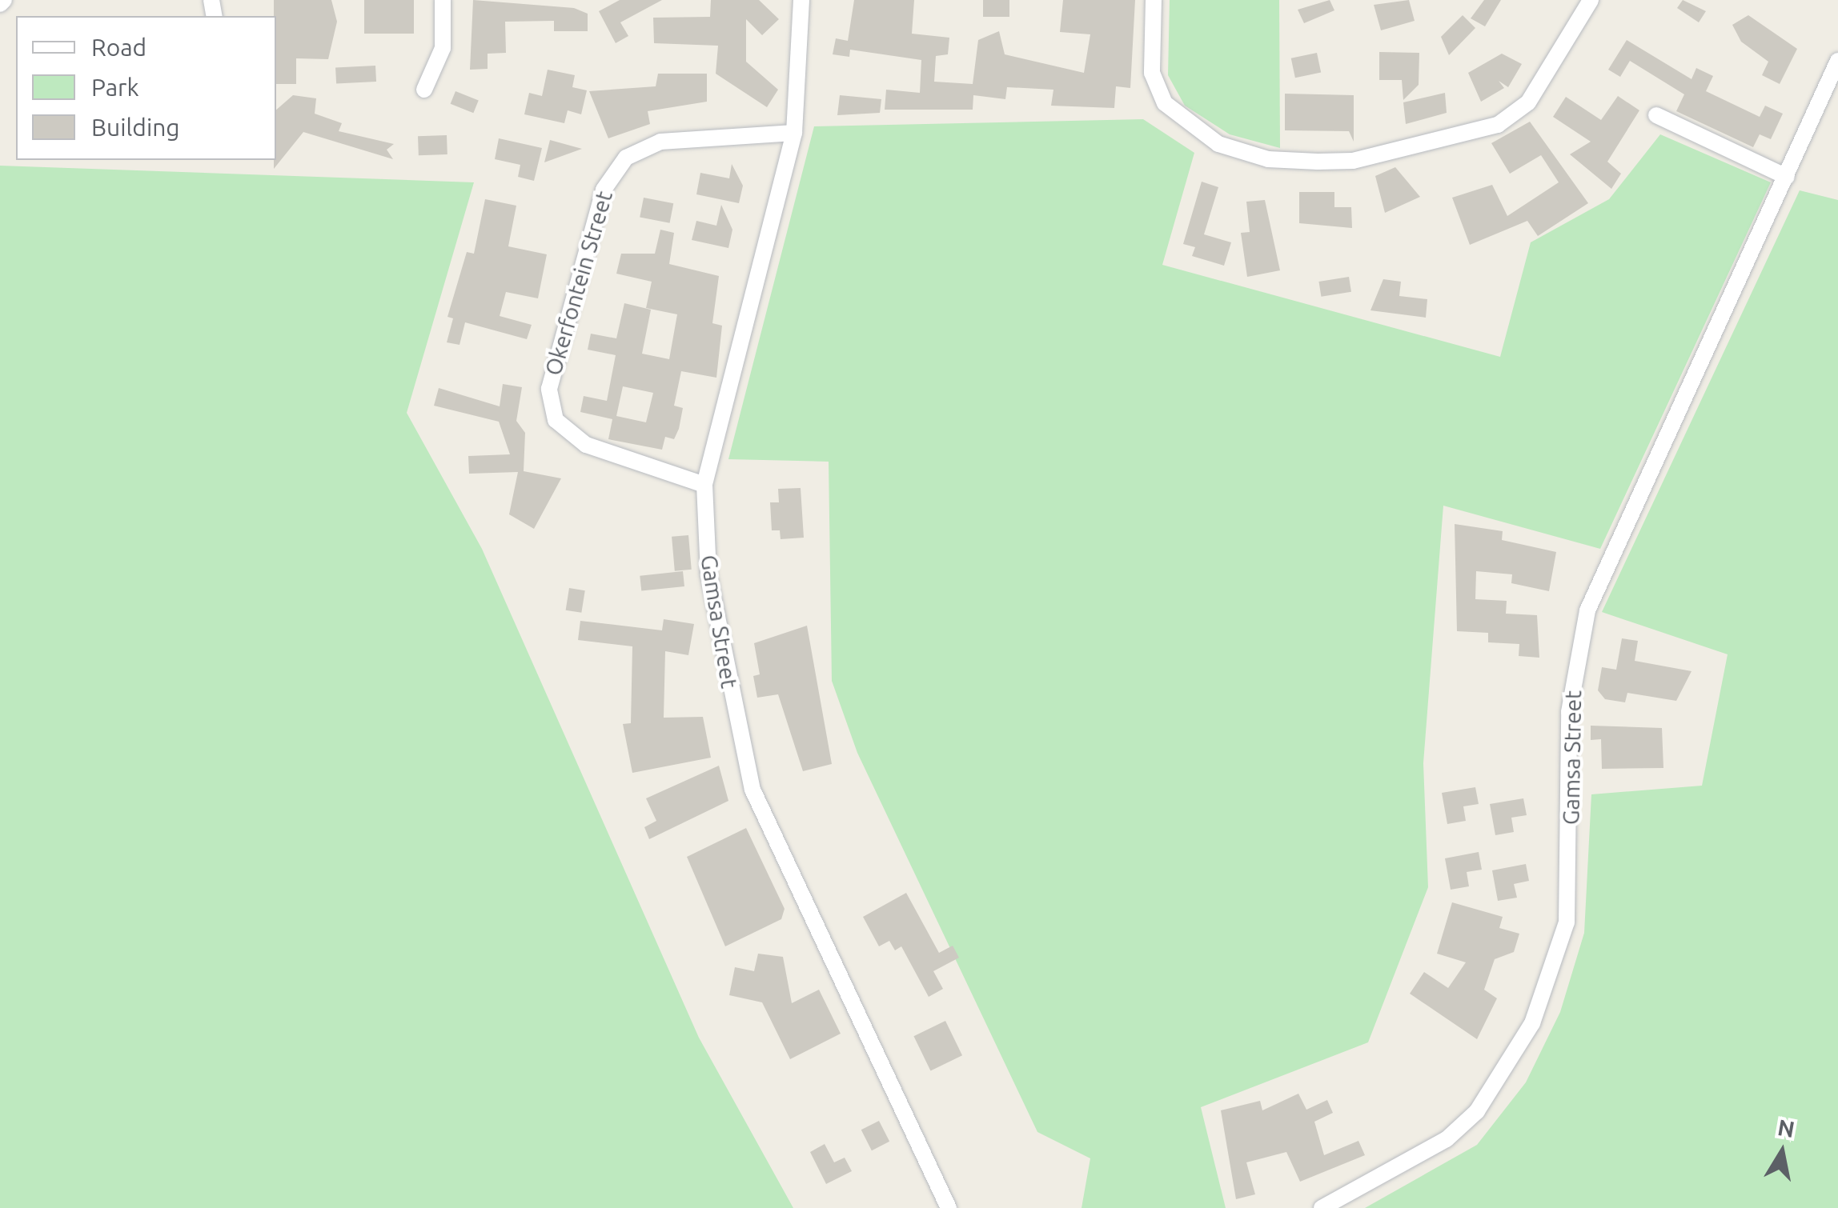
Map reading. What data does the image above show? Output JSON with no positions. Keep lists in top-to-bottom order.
{
  "streets": {
    "street": ["Okerfontein Street", "Gamsa Street"]
  },
  "crossings": [
    ["Okerfontein Street", "Gamsa Street"]
  ],
  "legend": ["Road", "Park", "Building"],
  "north": "top"
}
